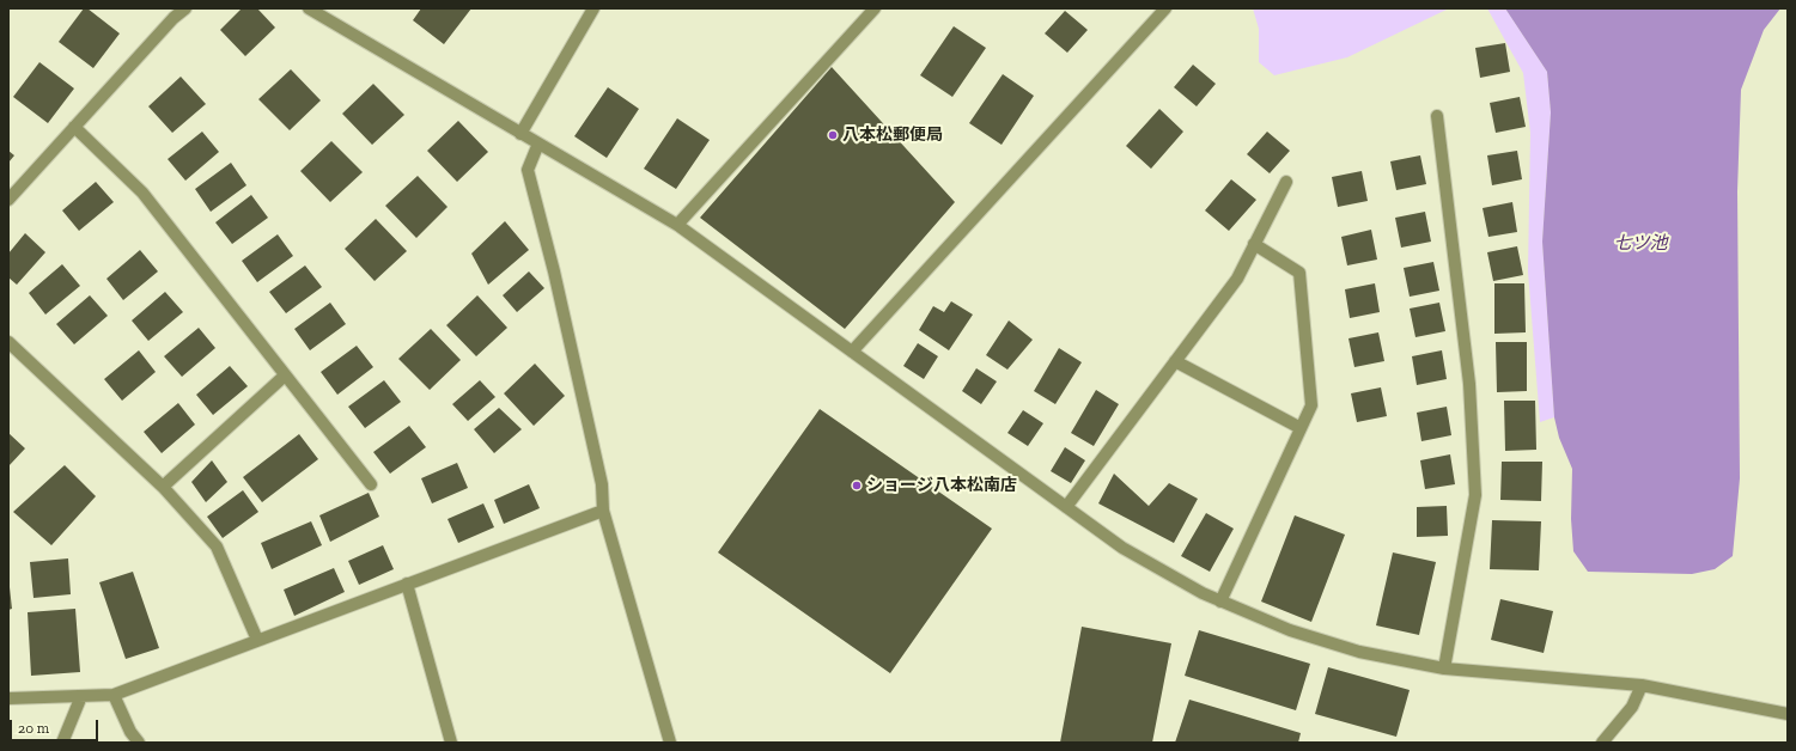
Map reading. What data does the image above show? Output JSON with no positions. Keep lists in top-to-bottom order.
{
  "water": ["七ツ池"],
  "places": ["八本松郵便局", "ショージ八本松南店"],
  "scale_bar": "20 m"
}
